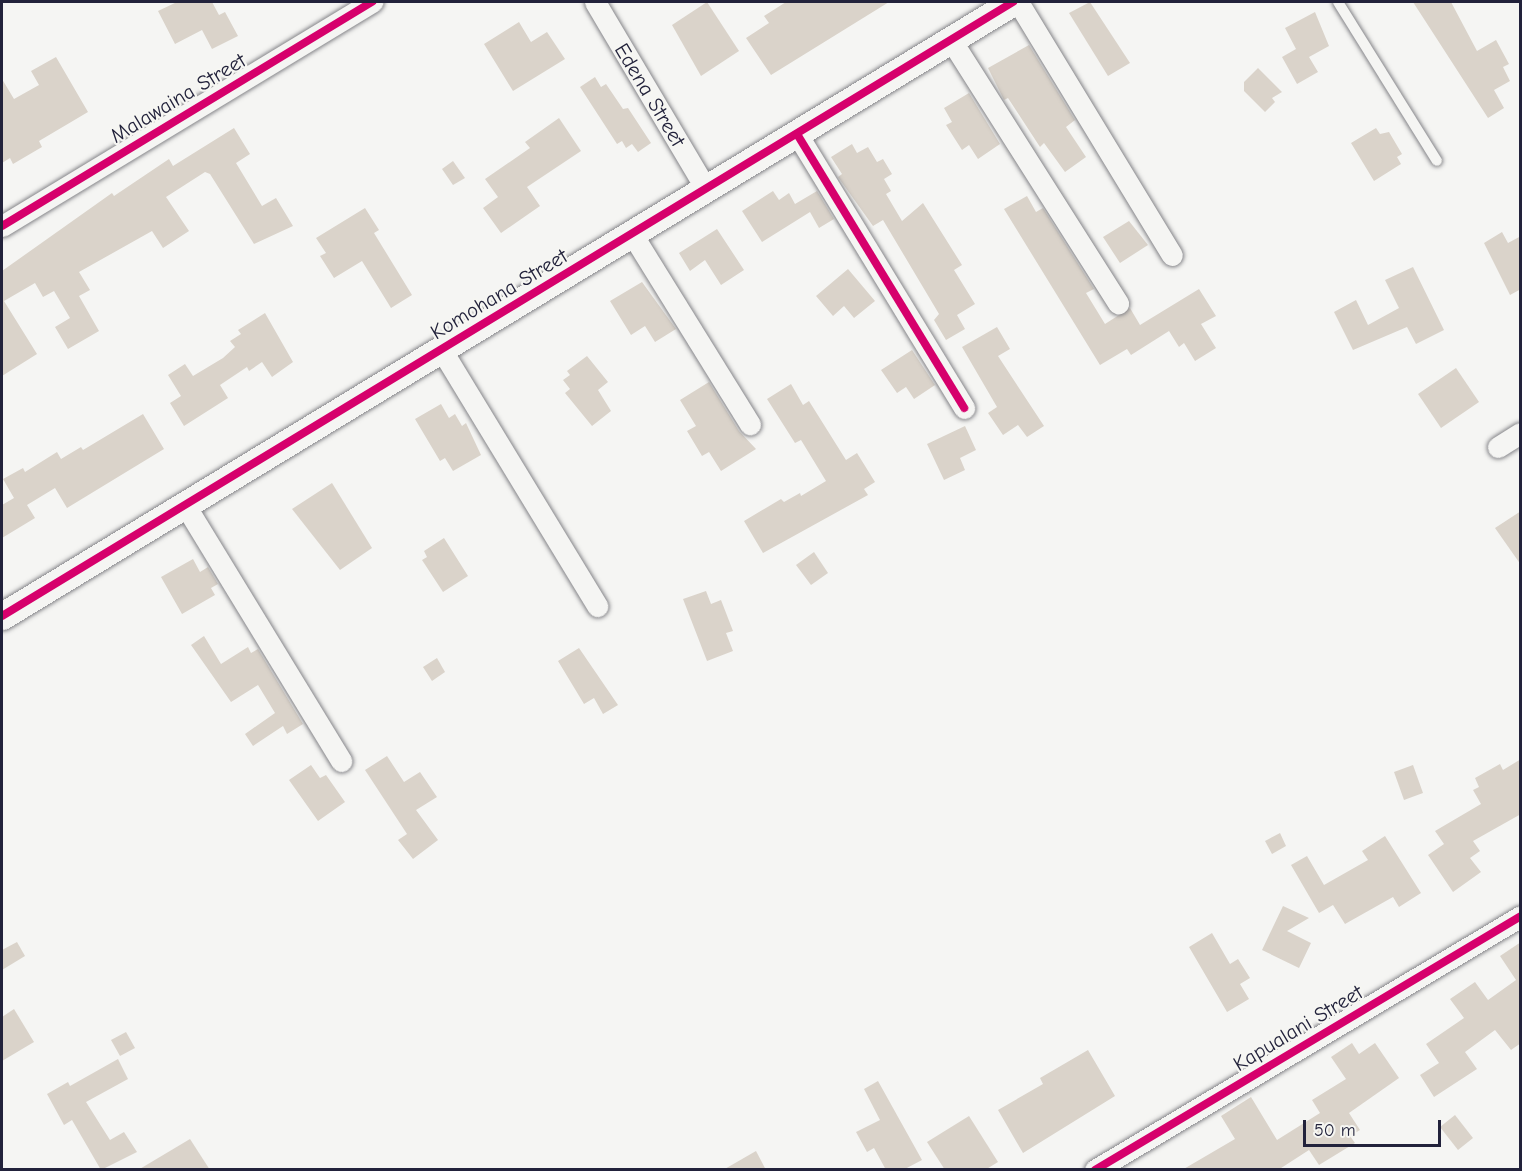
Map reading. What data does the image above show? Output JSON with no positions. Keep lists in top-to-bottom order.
{
  "streets": {
    "street": [
      "Edena Street",
      "Malawaina Street",
      "Komohana Street",
      "Kapualani Street"
    ]
  },
  "crossings": [
    ["Edena Street", "Komohana Street"]
  ],
  "scale_bar": "50 m"
}
